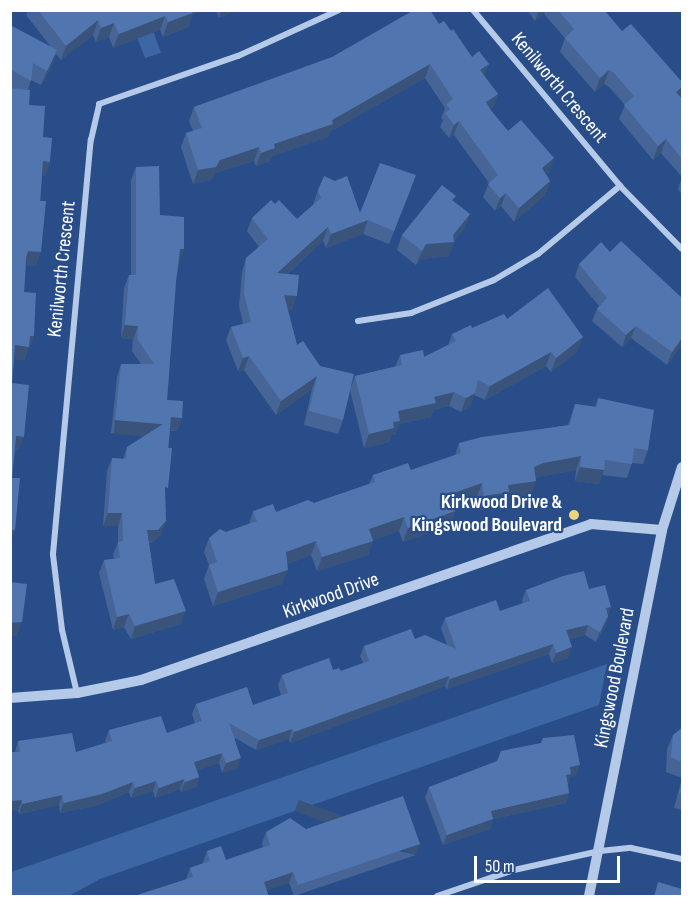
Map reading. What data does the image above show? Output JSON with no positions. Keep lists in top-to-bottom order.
{
  "streets": {
    "street": ["Kenilworth Crescent", "Kirkwood Drive", "Kingswood Boulevard"]
  },
  "crossings": [
    ["Kenilworth Crescent", "Kirkwood Drive"],
    ["Kirkwood Drive", "Kingswood Boulevard"]
  ],
  "places": ["Kirkwood Drive & Kingswood Boulevard"],
  "scale_bar": "50 m"
}
